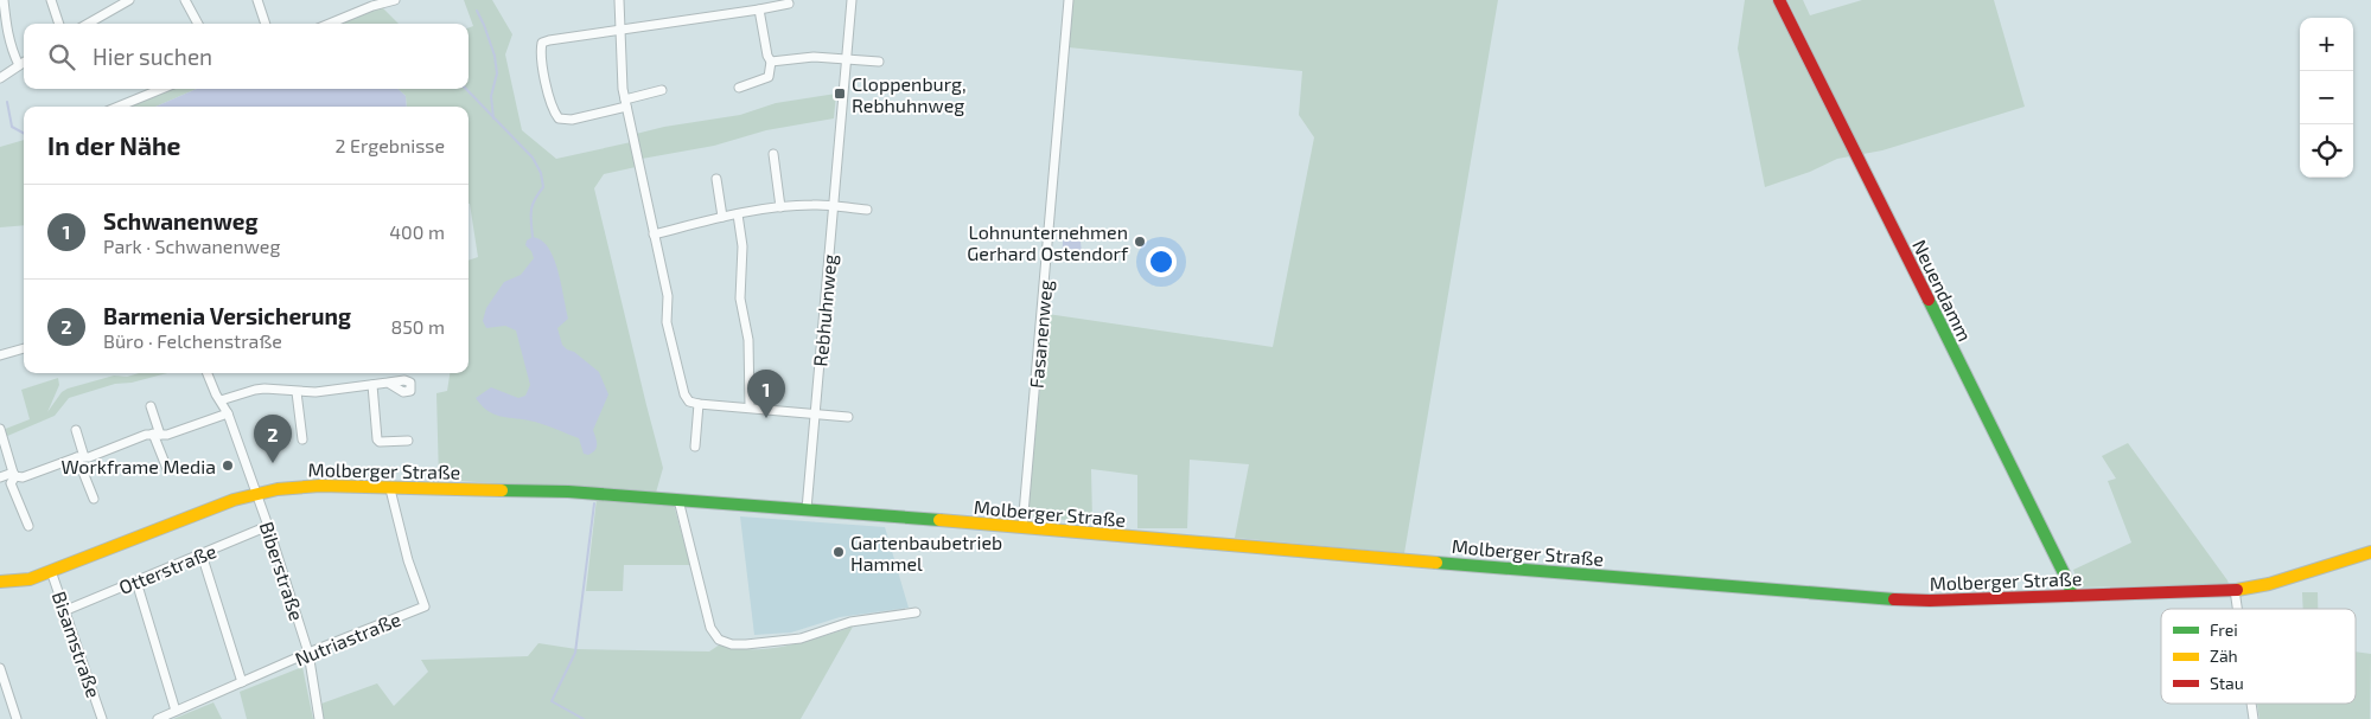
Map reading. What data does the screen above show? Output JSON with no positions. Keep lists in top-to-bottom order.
{
  "streets": {
    "main road": ["Neuendamm", "Molberger Straße"],
    "street": [
      "Rebhuhnweg",
      "Fasanenweg",
      "Otterstraße",
      "Biberstraße",
      "Nutriastraße",
      "Bisamstraße"
    ]
  },
  "crossings": [
    ["Neuendamm", "Molberger Straße"],
    ["Rebhuhnweg", "Molberger Straße"],
    ["Fasanenweg", "Molberger Straße"],
    ["Molberger Straße", "Biberstraße"],
    ["Molberger Straße", "Nutriastraße"],
    ["Molberger Straße", "Bisamstraße"],
    ["Otterstraße", "Biberstraße"],
    ["Otterstraße", "Bisamstraße"],
    ["Biberstraße", "Nutriastraße"]
  ],
  "places": {
    "transit": ["Cloppenburg, Rebhuhnweg"],
    "other": ["Lohnunternehmen Gerhard Ostendorf", "Workframe Media", "Gartenbaubetrieb Hammel"]
  },
  "legend": ["Frei", "Zäh", "Stau"],
  "page": {
    "map_buttons": ["+", "−"],
    "search": "Hier suchen",
    "heading": ["In der Nähe", "2 Ergebnisse"],
    "list": [
      {
        "mark": "1",
        "name": "Schwanenweg",
        "note": "Park · Schwanenweg",
        "value": "400 m"
      },
      {
        "mark": "2",
        "name": "Barmenia Versicherung",
        "note": "Büro · Felchenstraße",
        "value": "850 m"
      }
    ],
    "pins": ["1", "2"]
  }
}
